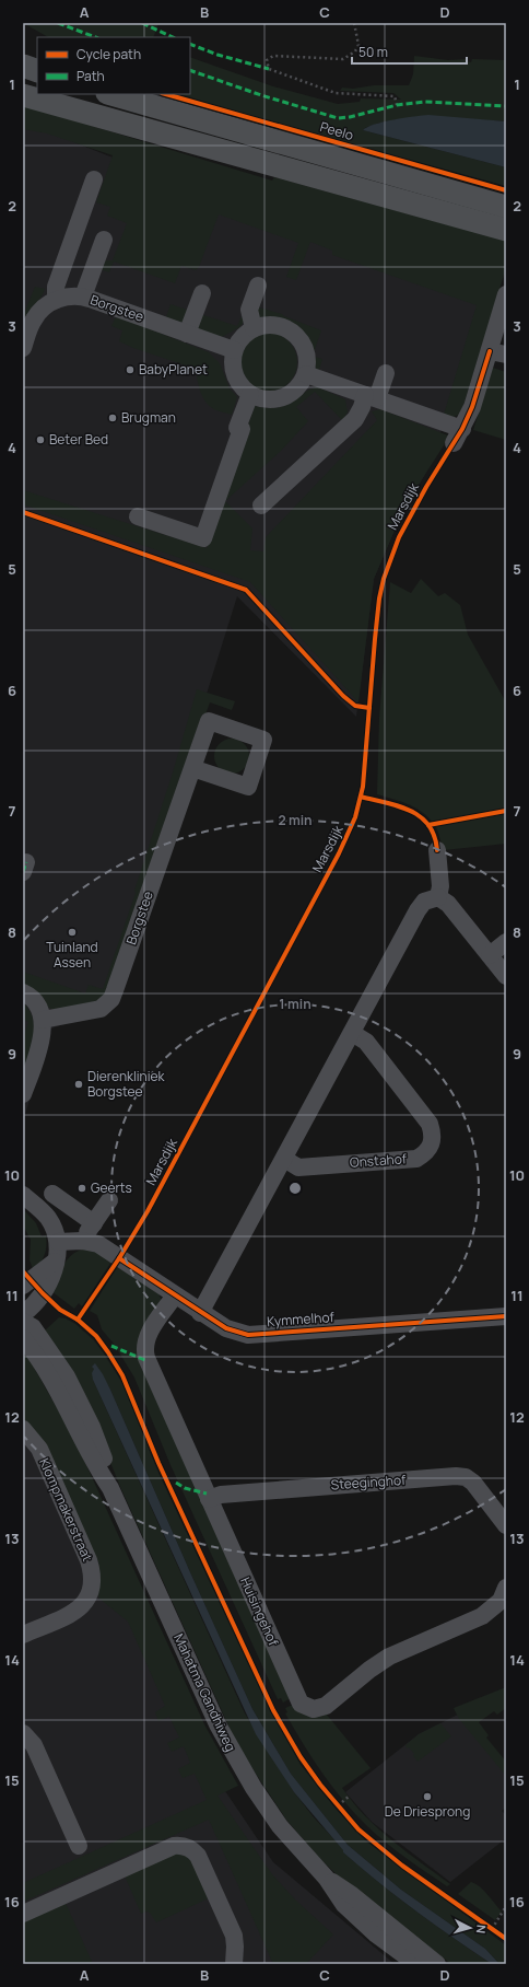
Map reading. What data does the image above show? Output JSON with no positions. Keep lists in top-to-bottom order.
{
  "streets": {
    "main road": ["Peelo"],
    "street": [
      "Borgstee",
      "Onstahof",
      "Kymmelhof",
      "Steeginghof",
      "Klompmakerstraat",
      "Huisingehof",
      "Mahatma Gandhiweg"
    ],
    "cycle path": ["Marsdijk"]
  },
  "crossings": [
    ["Kymmelhof", "Huisingehof"],
    ["Steeginghof", "Huisingehof"]
  ],
  "places": [
    "BabyPlanet",
    "Brugman",
    "Beter Bed",
    "Tuinland Assen",
    "Dierenkliniek Borgstee",
    "Geerts",
    "De Driesprong"
  ],
  "legend": ["Cycle path", "Path"],
  "scale_bar": "50 m",
  "north": "right",
  "grid": {
    "columns": [
      "A",
      "B",
      "C",
      "D"
    ],
    "rows": [
      "1",
      "2",
      "3",
      "4",
      "5",
      "6",
      "7",
      "8",
      "9",
      "10",
      "11",
      "12",
      "13",
      "14",
      "15",
      "16"
    ]
  },
  "rings": ["2 min", "1 min"]
}
